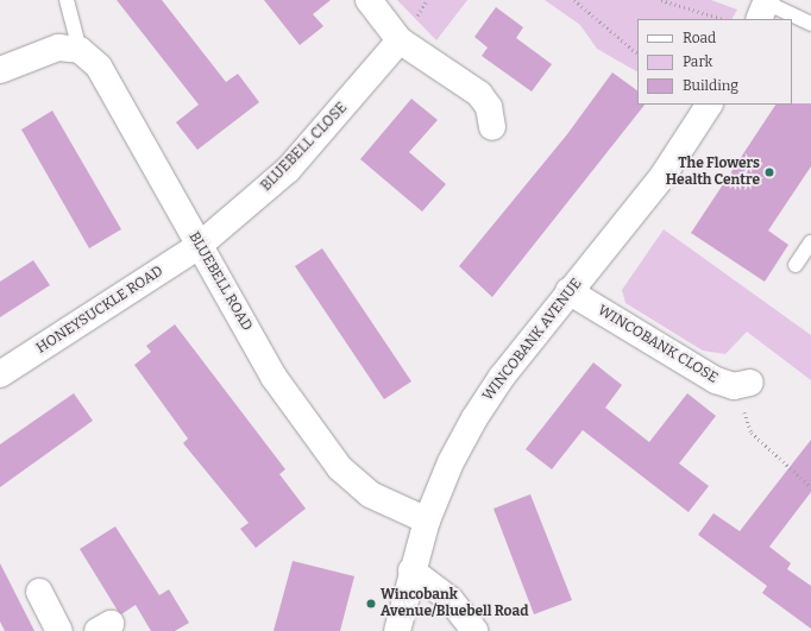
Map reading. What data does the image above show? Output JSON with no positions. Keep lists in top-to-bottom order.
{
  "streets": {
    "street": [
      "BLUEBELL CLOSE",
      "BLUEBELL ROAD",
      "HONEYSUCKLE ROAD",
      "WINCOBANK AVENUE",
      "WINCOBANK CLOSE"
    ]
  },
  "crossings": [
    ["BLUEBELL CLOSE", "BLUEBELL ROAD"],
    ["BLUEBELL CLOSE", "HONEYSUCKLE ROAD"],
    ["BLUEBELL ROAD", "HONEYSUCKLE ROAD"],
    ["BLUEBELL ROAD", "WINCOBANK AVENUE"],
    ["WINCOBANK AVENUE", "WINCOBANK CLOSE"]
  ],
  "places": ["The Flowers Health Centre", "Wincobank Avenue/Bluebell Road"],
  "legend": ["Road", "Park", "Building"]
}
